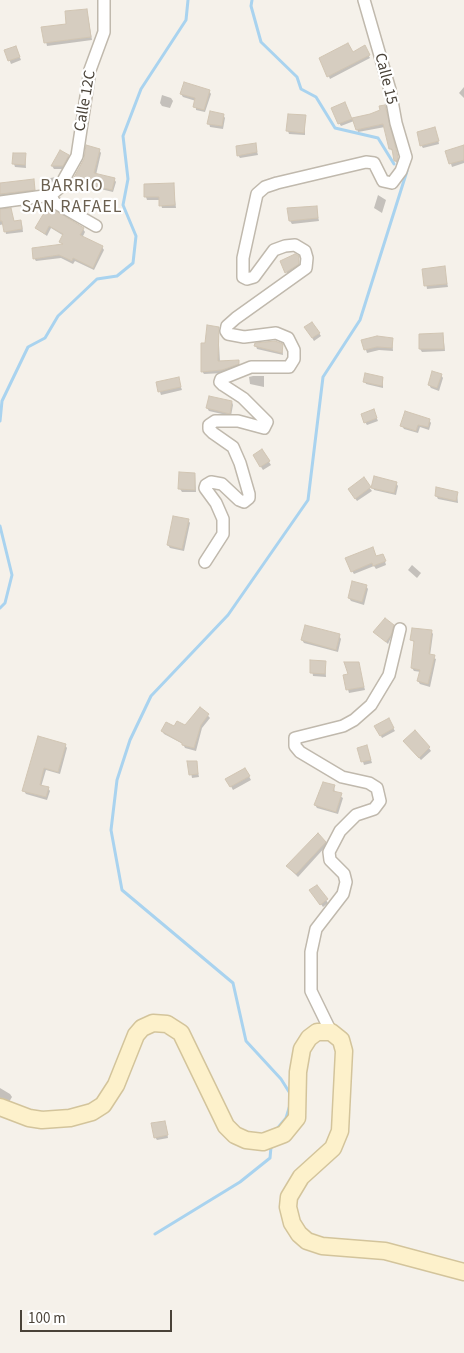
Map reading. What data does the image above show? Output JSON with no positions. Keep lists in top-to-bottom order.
{
  "streets": {
    "street": ["Calle 15", "Calle 12C"]
  },
  "districts": ["BARRIO SAN RAFAEL"],
  "scale_bar": "100 m"
}
